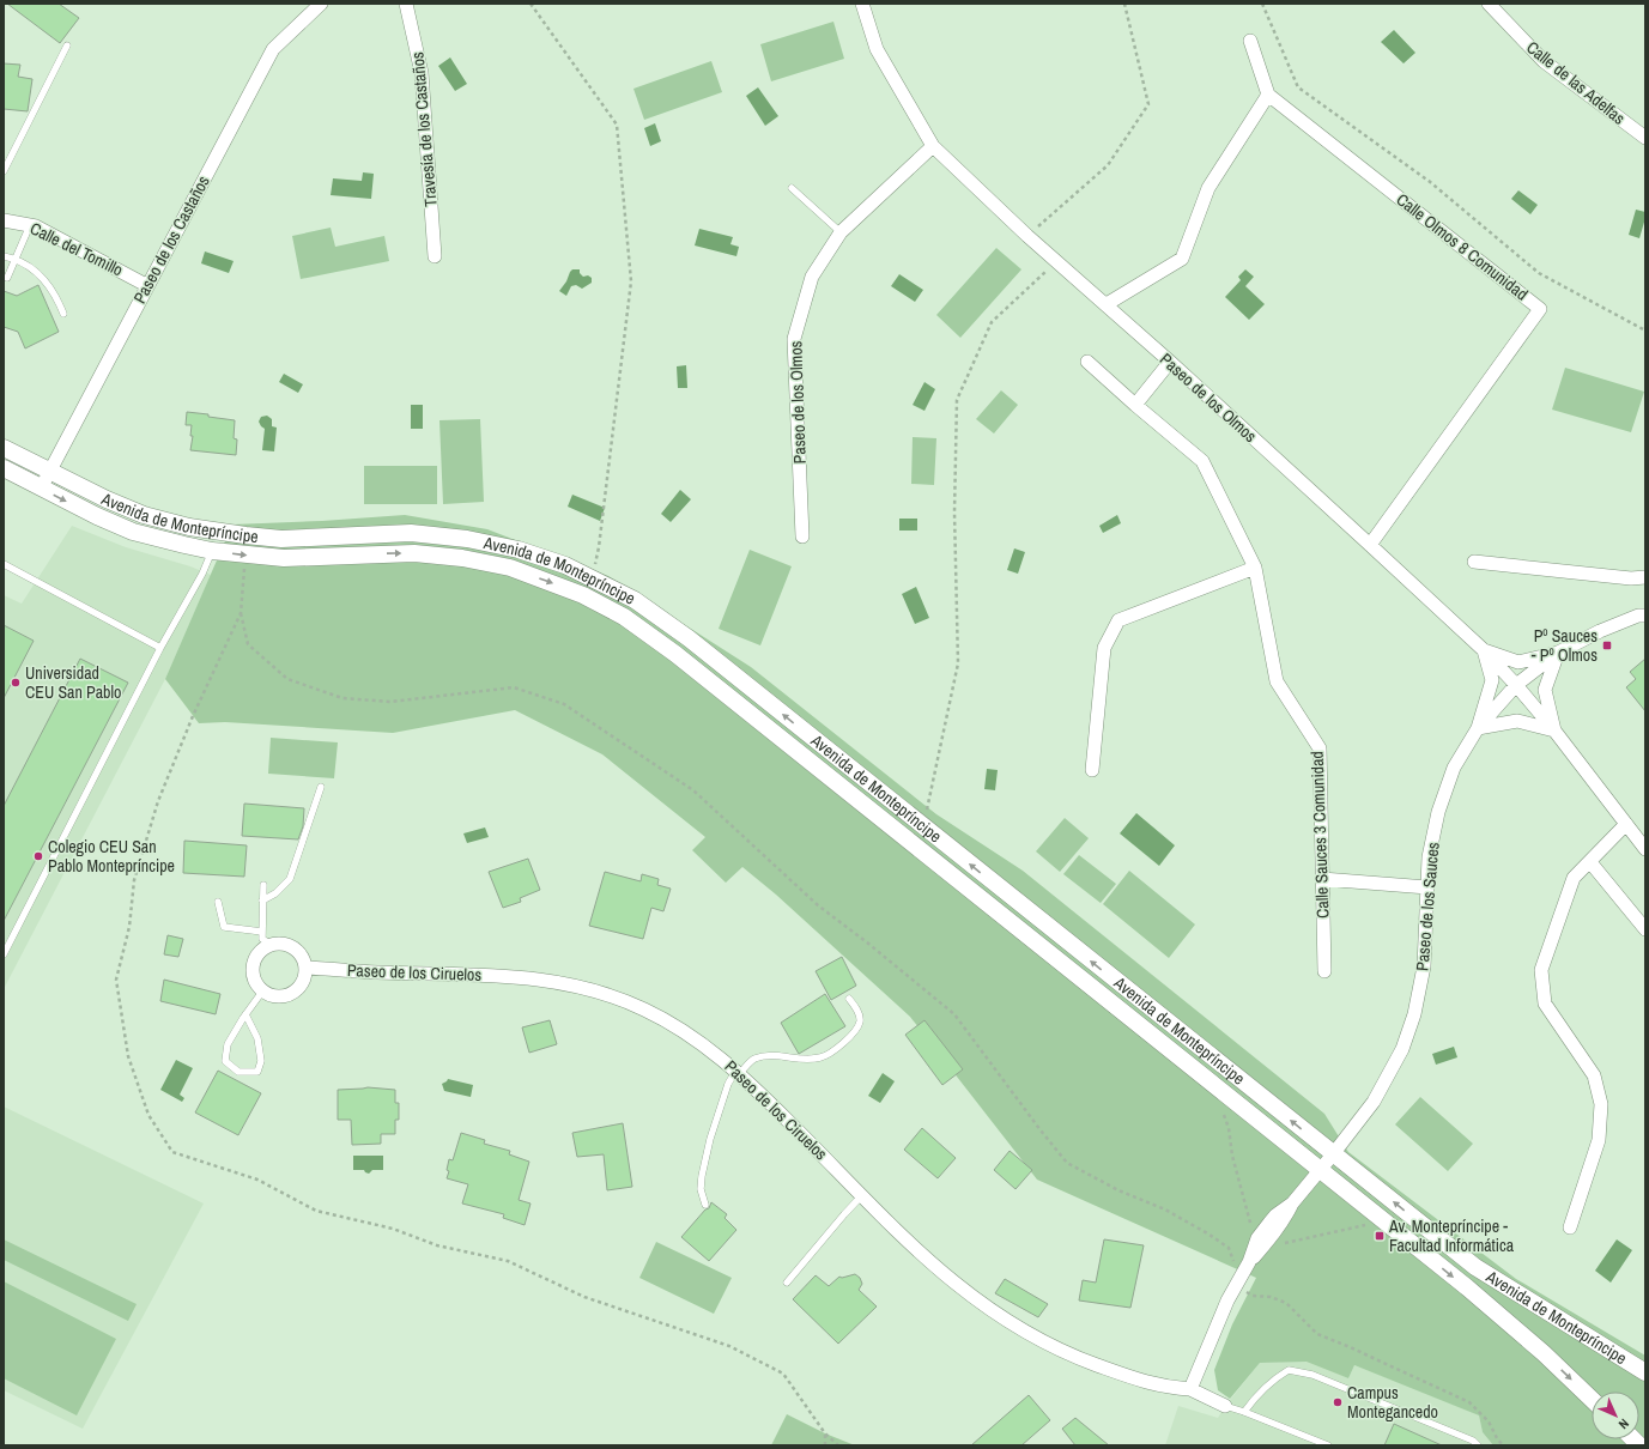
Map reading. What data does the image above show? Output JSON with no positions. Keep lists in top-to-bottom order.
{
  "streets": {
    "street": [
      "Calle de las Adelfas",
      "Travesía de los Castaños",
      "Paseo de los Castaños",
      "Calle Olmos 8 Comunidad",
      "Calle del Tomillo",
      "Paseo de los Olmos",
      "Avenida de Montepríncipe",
      "Calle Sauces 3 Comunidad",
      "Paseo de los Sauces",
      "Paseo de los Ciruelos"
    ]
  },
  "crossings": [
    ["Paseo de los Castaños", "Calle del Tomillo"],
    ["Paseo de los Castaños", "Avenida de Montepríncipe"],
    ["Calle Olmos 8 Comunidad", "Paseo de los Olmos"],
    ["Paseo de los Olmos", "Paseo de los Sauces"],
    ["Avenida de Montepríncipe", "Paseo de los Sauces"],
    ["Paseo de los Sauces", "Paseo de los Ciruelos"]
  ],
  "places": {
    "transit": ["Pº Sauces - Pº Olmos", "Av. Montepríncipe - Facultad Informática"],
    "other": ["Universidad CEU San Pablo", "Colegio CEU San Pablo Montepríncipe", "Campus Montegancedo"]
  },
  "north": "bottom right"
}
